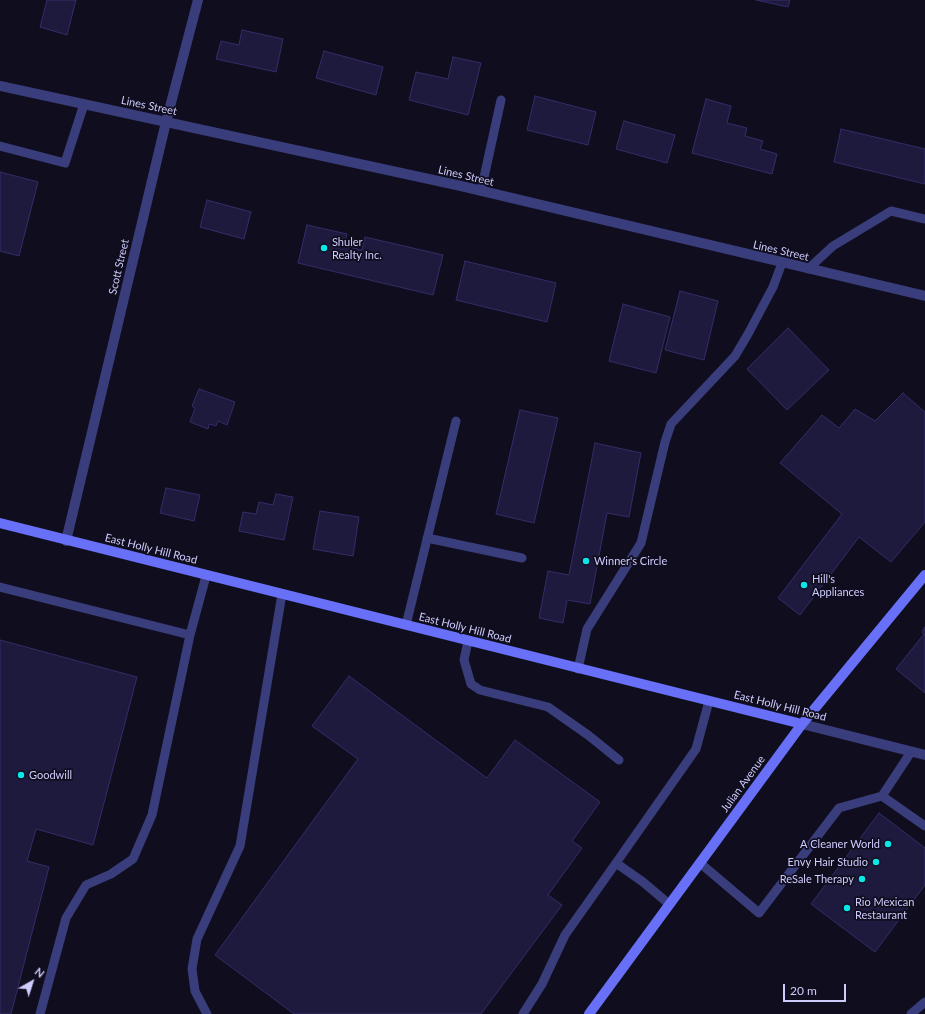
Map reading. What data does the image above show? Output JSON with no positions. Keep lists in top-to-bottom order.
{
  "streets": {
    "street": [
      "Lines Street",
      "Scott Street",
      "East Holly Hill Road",
      "Julian Avenue"
    ]
  },
  "crossings": [
    ["Lines Street", "Scott Street"],
    ["Scott Street", "East Holly Hill Road"],
    ["East Holly Hill Road", "Julian Avenue"]
  ],
  "places": [
    "Shuler Realty Inc.",
    "Winner's Circle",
    "Hill's Appliances",
    "Goodwill",
    "A Cleaner World",
    "Envy Hair Studio",
    "ReSale Therapy",
    "Rio Mexican Restaurant"
  ],
  "scale_bar": "20 m",
  "north": "top right"
}
